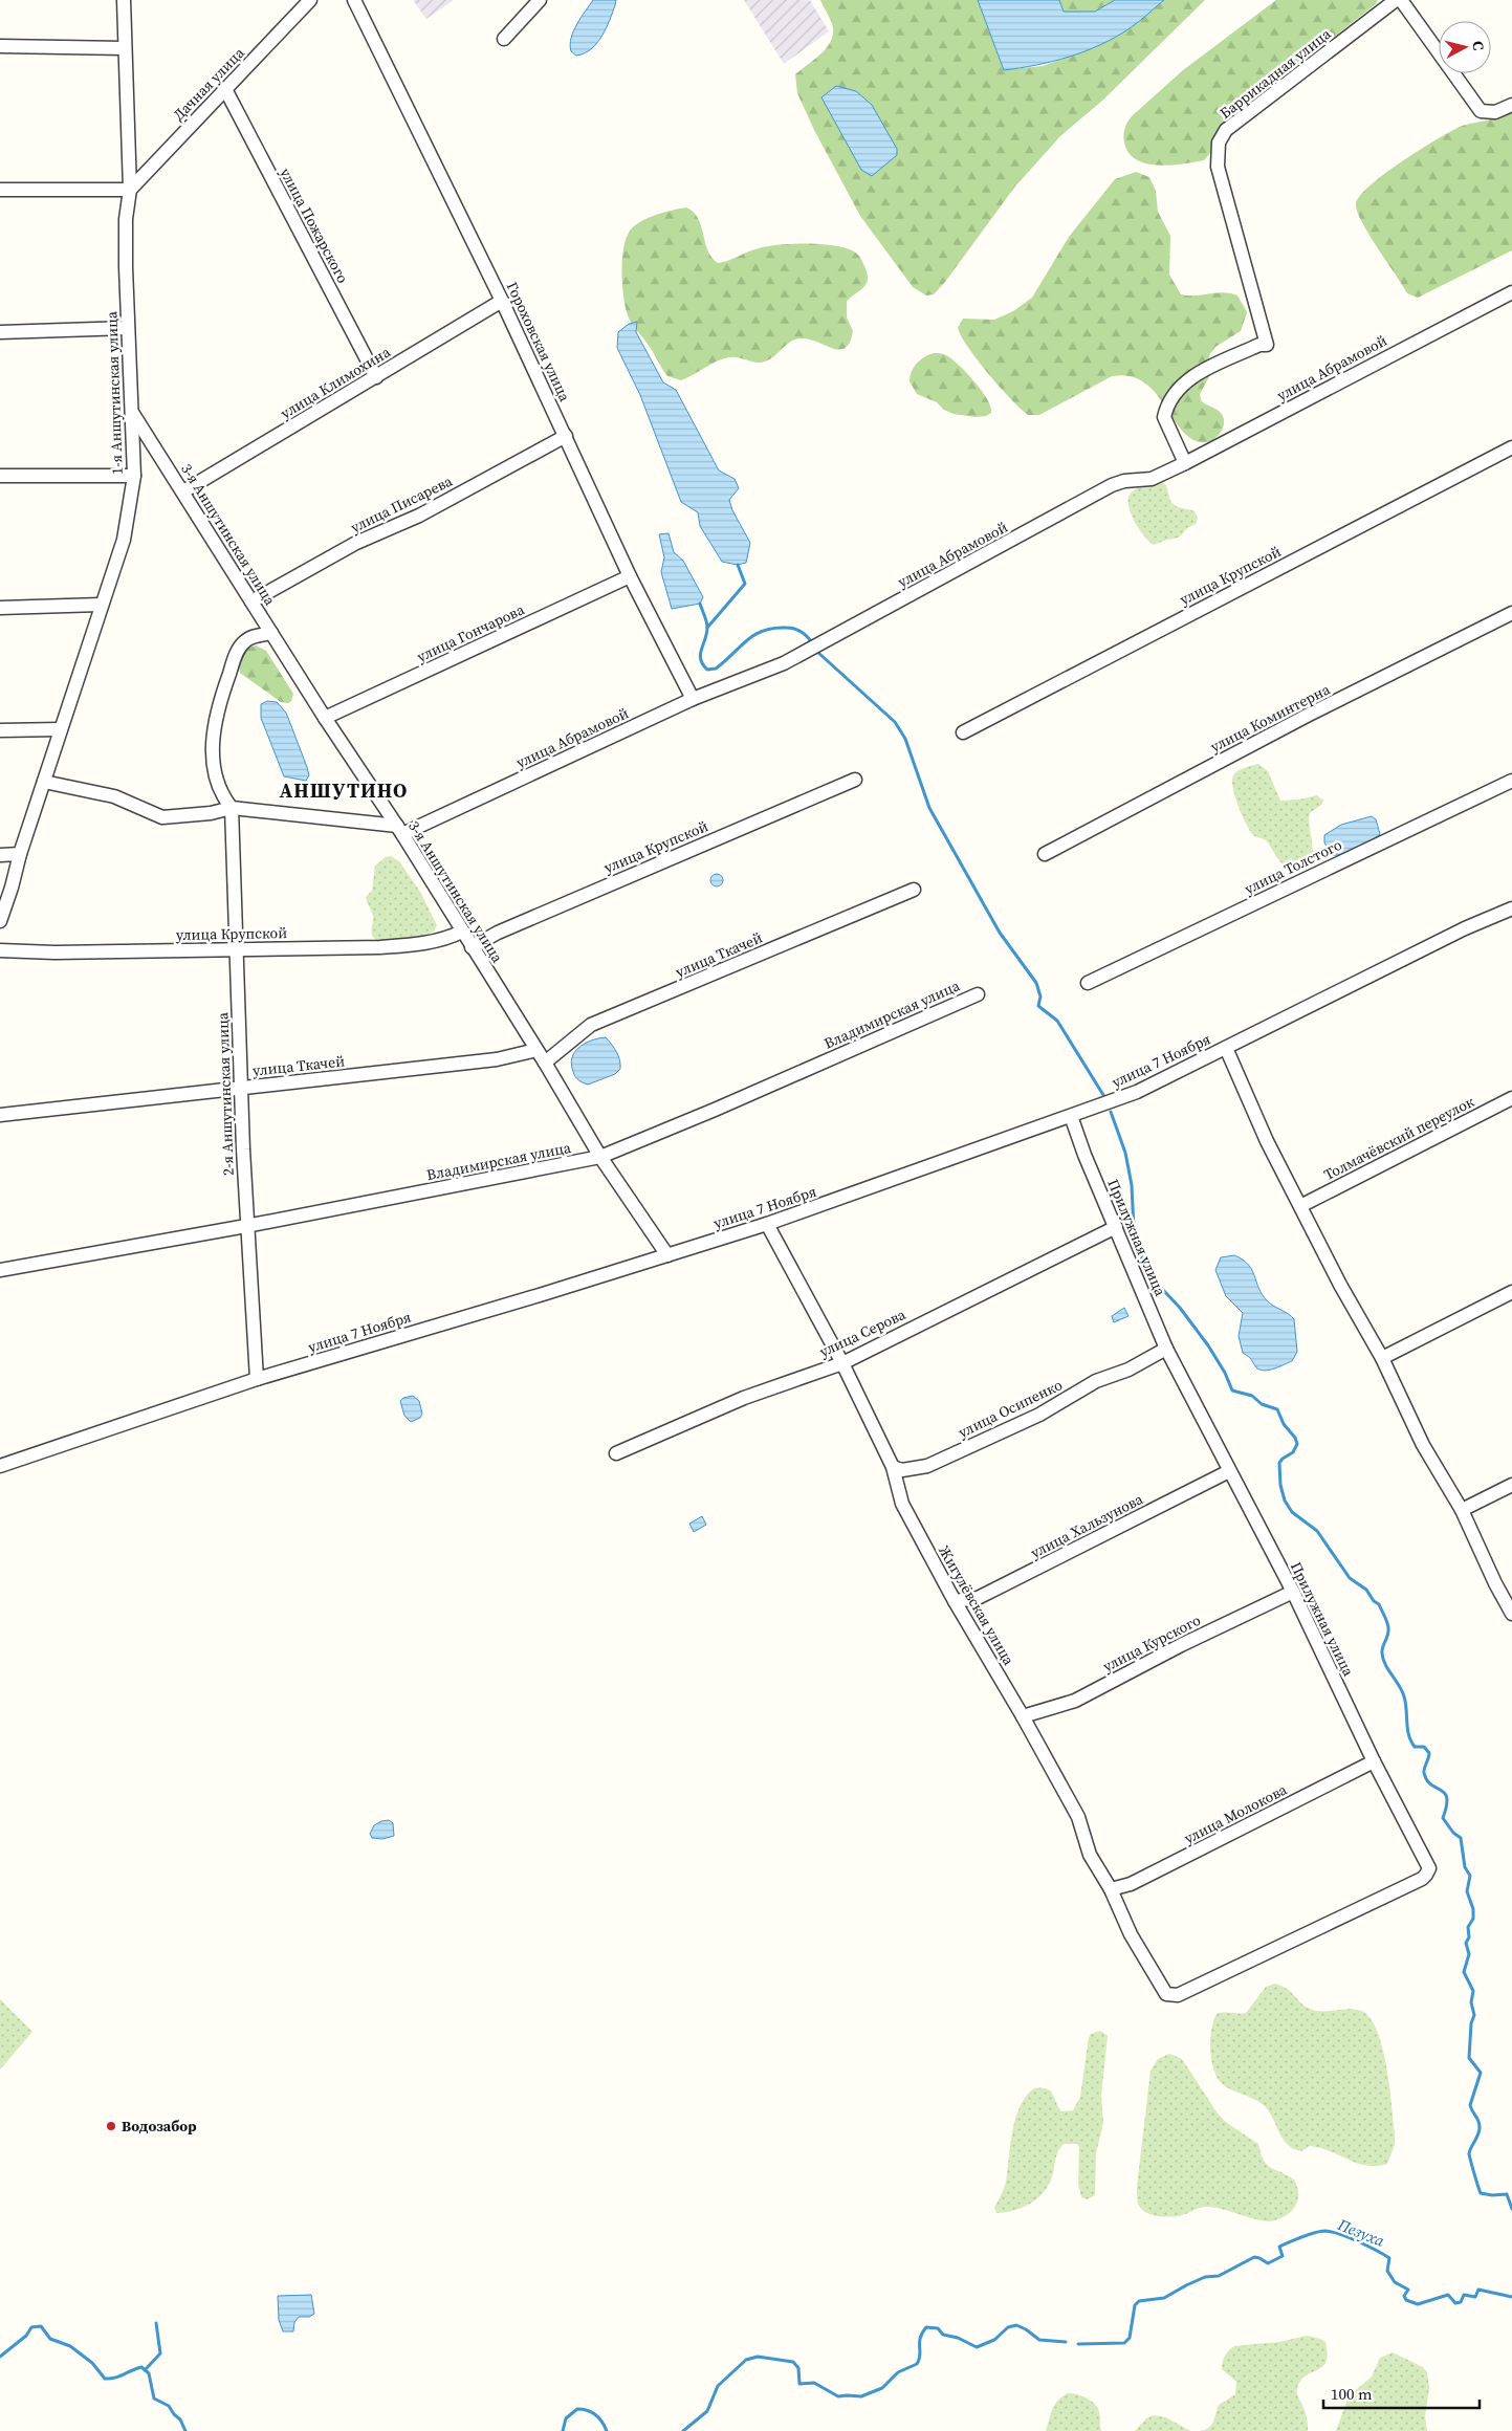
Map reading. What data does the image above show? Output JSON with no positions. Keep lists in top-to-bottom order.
{
  "streets": {
    "street": [
      "Баррикадная улица",
      "Дачная улица",
      "улица Пожарского",
      "Гороховская улица",
      "улица Абрамовой",
      "улица Климохина",
      "1-я Аншутинская улица",
      "улица Писарева",
      "3-я Аншутинская улица",
      "улица Крупской",
      "улица Гончарова",
      "улица Коминтерна",
      "улица Толстого",
      "улица Ткачей",
      "Владимирская улица",
      "улица 7 Ноября",
      "2-я Аншутинская улица",
      "Толмачёвский переулок",
      "Прилужная улица",
      "улица Серова",
      "улица Осипенко",
      "улица Хальзунова",
      "Жигулёвская улица",
      "улица Курского",
      "улица Молокова"
    ]
  },
  "crossings": [
    ["Баррикадная улица", "улица Абрамовой"],
    ["Дачная улица", "улица Пожарского"],
    ["Дачная улица", "1-я Аншутинская улица"],
    ["улица Пожарского", "улица Климохина"],
    ["Гороховская улица", "улица Абрамовой"],
    ["Гороховская улица", "улица Климохина"],
    ["Гороховская улица", "улица Писарева"],
    ["Гороховская улица", "улица Гончарова"],
    ["улица Абрамовой", "3-я Аншутинская улица"],
    ["улица Климохина", "3-я Аншутинская улица"],
    ["1-я Аншутинская улица", "3-я Аншутинская улица"],
    ["улица Писарева", "3-я Аншутинская улица"],
    ["3-я Аншутинская улица", "улица Крупской"],
    ["3-я Аншутинская улица", "улица Гончарова"],
    ["3-я Аншутинская улица", "улица Ткачей"],
    ["3-я Аншутинская улица", "Владимирская улица"],
    ["3-я Аншутинская улица", "улица 7 Ноября"],
    ["улица Крупской", "2-я Аншутинская улица"],
    ["улица Ткачей", "2-я Аншутинская улица"],
    ["Владимирская улица", "2-я Аншутинская улица"],
    ["улица 7 Ноября", "2-я Аншутинская улица"],
    ["улица 7 Ноября", "Прилужная улица"],
    ["улица 7 Ноября", "Жигулёвская улица"],
    ["Прилужная улица", "улица Серова"],
    ["Прилужная улица", "улица Осипенко"],
    ["Прилужная улица", "улица Хальзунова"],
    ["Прилужная улица", "Жигулёвская улица"],
    ["Прилужная улица", "улица Курского"],
    ["Прилужная улица", "улица Молокова"],
    ["улица Серова", "Жигулёвская улица"],
    ["улица Осипенко", "Жигулёвская улица"],
    ["улица Хальзунова", "Жигулёвская улица"],
    ["Жигулёвская улица", "улица Курского"],
    ["Жигулёвская улица", "улица Молокова"]
  ],
  "districts": ["АНШУТИНО"],
  "water": ["Пезуха"],
  "places": ["Водозабор"],
  "scale_bar": "100 m",
  "north": "right"
}
